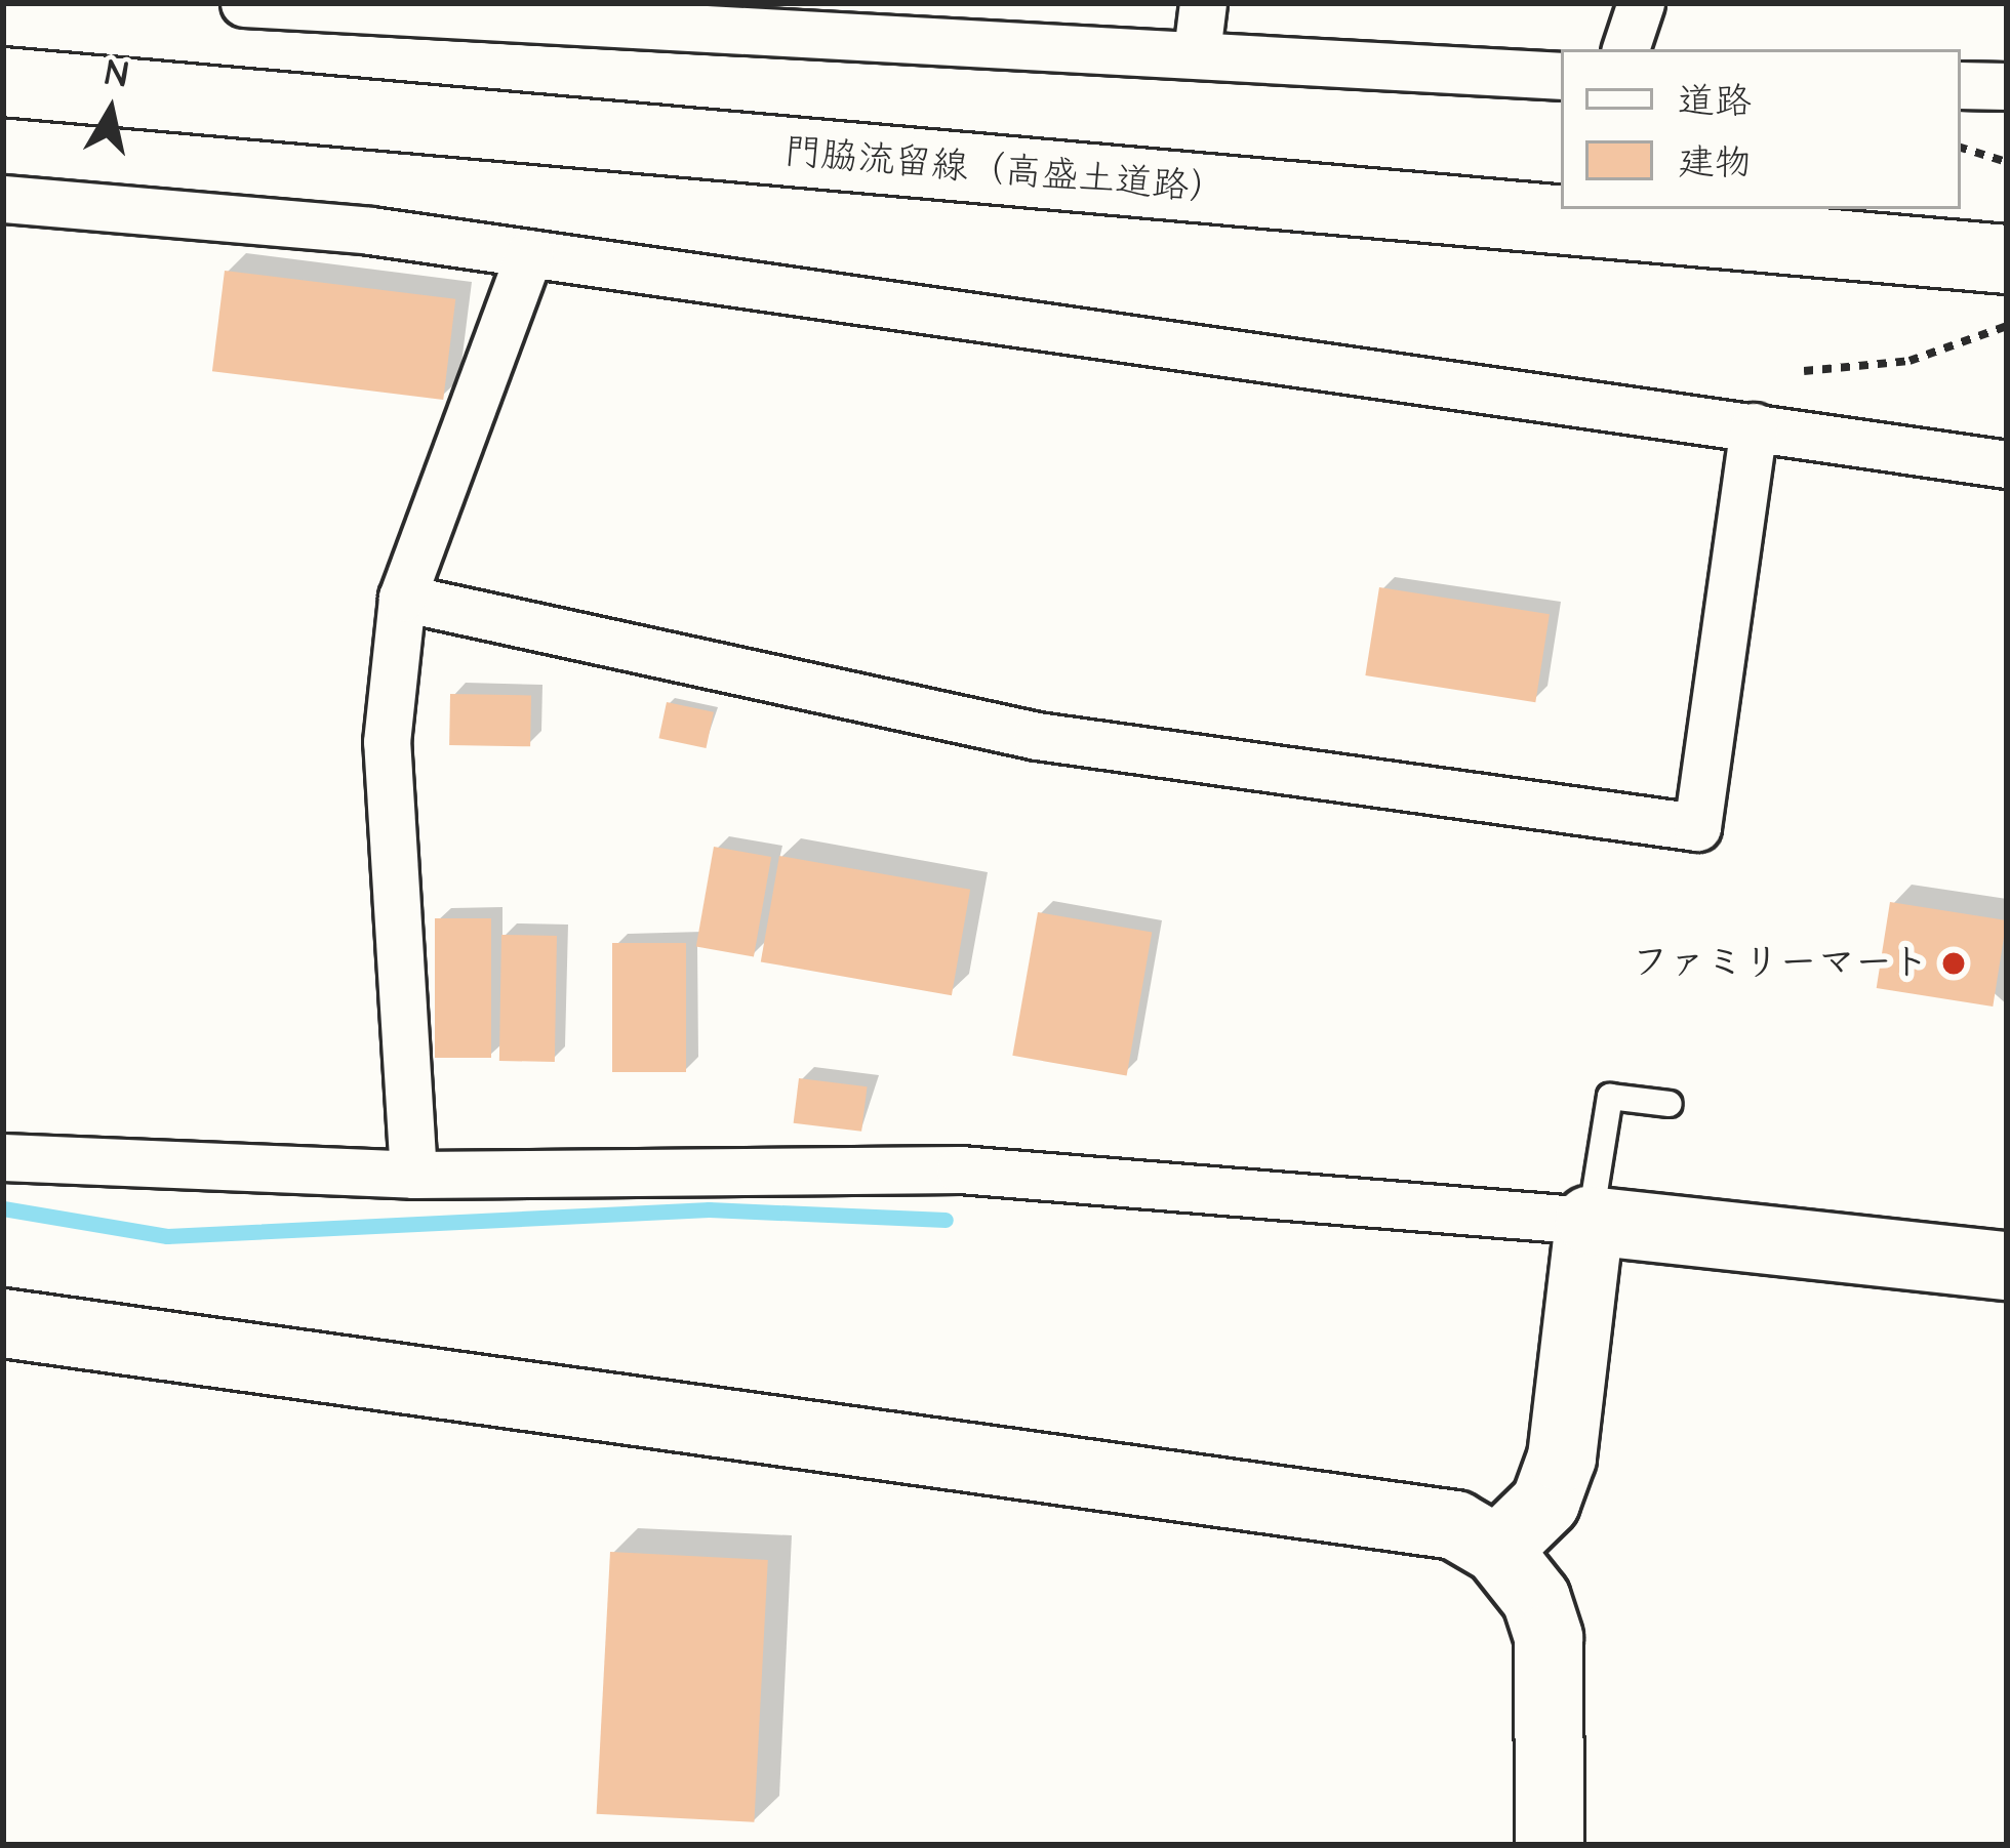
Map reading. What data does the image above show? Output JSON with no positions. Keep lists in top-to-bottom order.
{
  "streets": {
    "street": ["門脇流留線（高盛土道路）"]
  },
  "places": ["ファミリーマート"],
  "legend": ["道路", "建物"],
  "north": "top"
}
